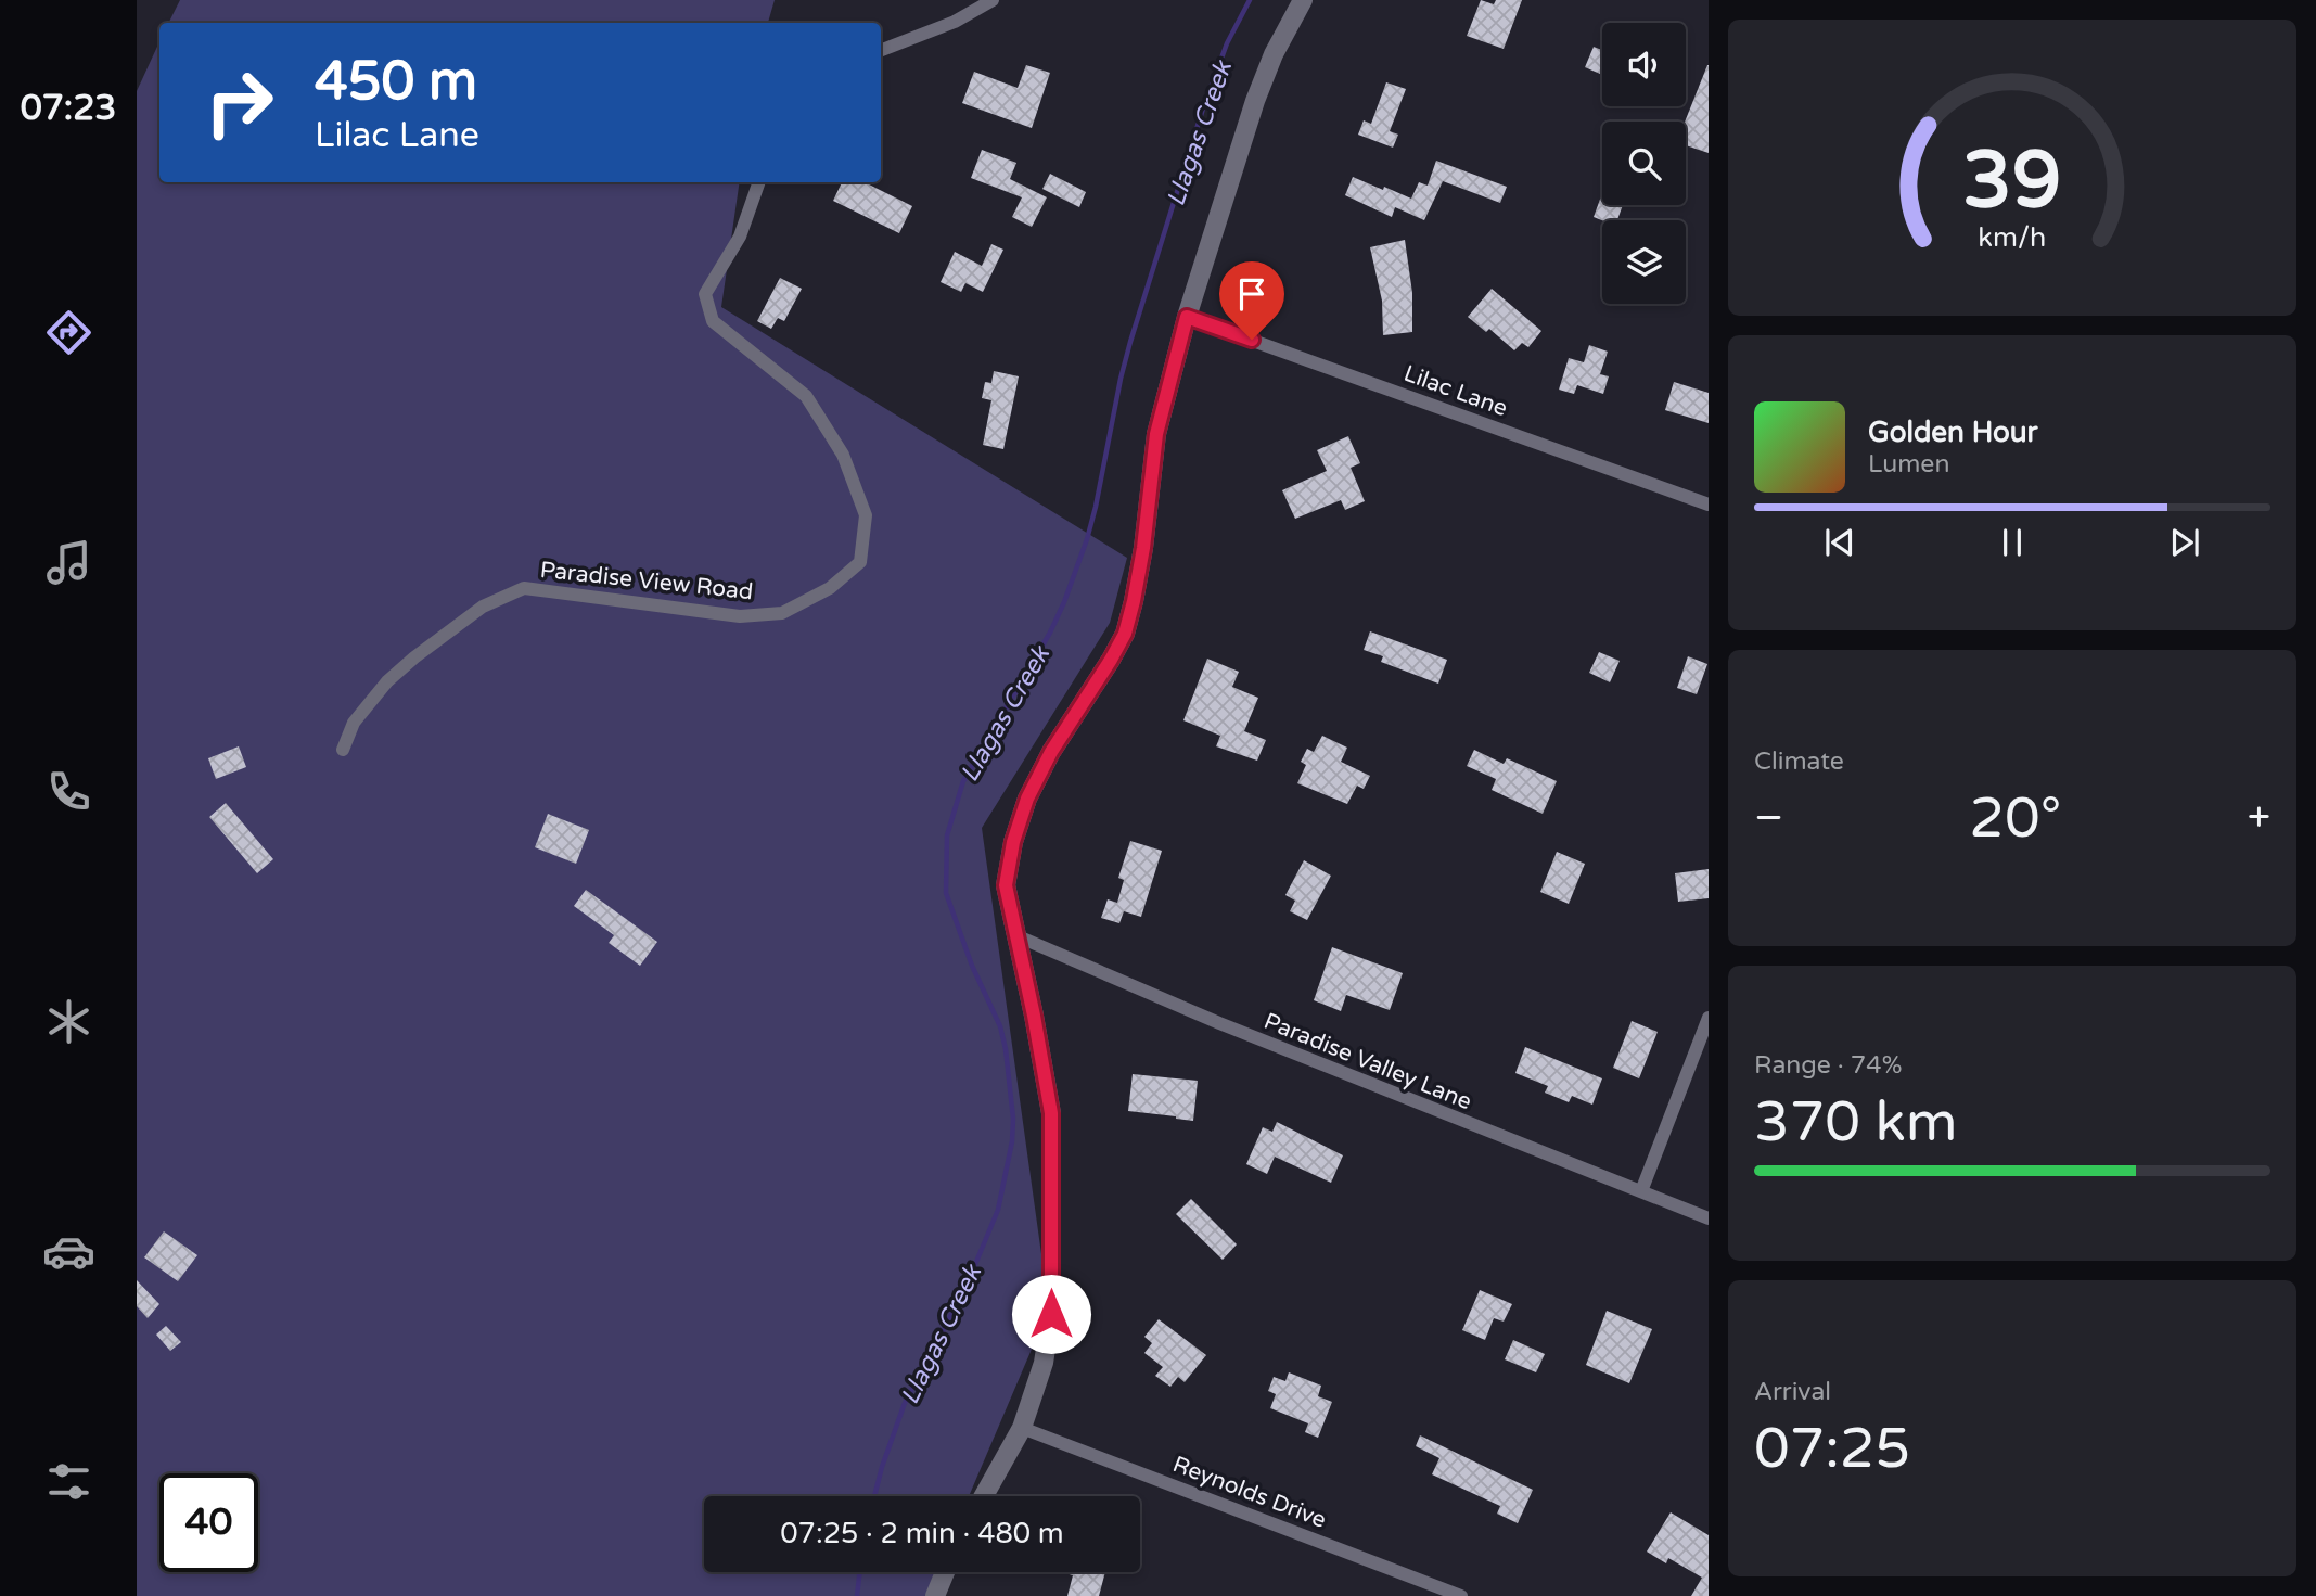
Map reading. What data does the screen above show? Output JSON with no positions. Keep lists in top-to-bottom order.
{
  "streets": {
    "street": [
      "Lilac Lane",
      "Paradise View Road",
      "Paradise Valley Lane",
      "Reynolds Drive"
    ]
  },
  "water": ["Llagas Creek"],
  "page": {
    "tabs": "07:23",
    "turn": ["450 m", "Lilac Lane"],
    "song": ["Golden Hour", "Lumen"],
    "tile": [
      "Climate",
      ["Range · 74%", "370 km"],
      ["Arrival", "07:25"]
    ],
    "heat": ["−", "20°", "+"],
    "limit": "40",
    "trip": "07:25 · 2 min · 480 m",
    "gauge": ["39", "km/h"]
  }
}
